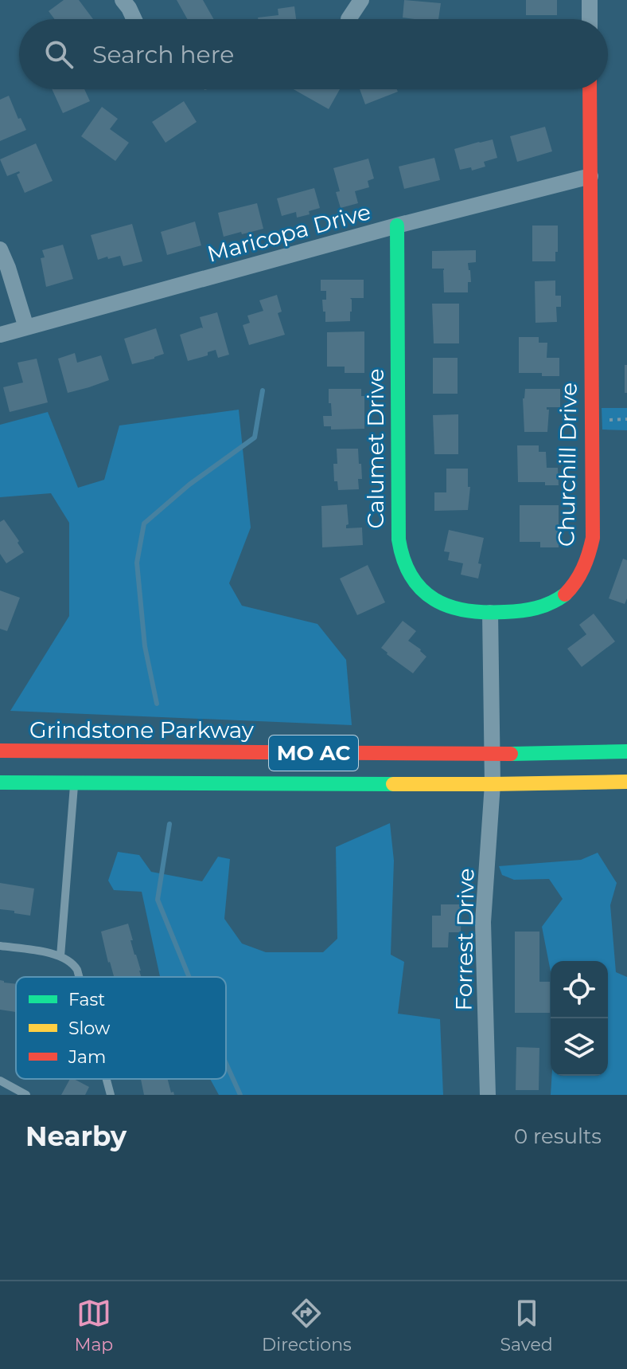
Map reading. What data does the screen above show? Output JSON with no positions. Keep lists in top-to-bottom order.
{
  "streets": {
    "main road": [
      "Calumet Drive",
      "Churchill Drive",
      "Grindstone Parkway",
      "MO AC"
    ],
    "street": ["Maricopa Drive", "Forrest Drive"]
  },
  "crossings": [
    ["Maricopa Drive", "Calumet Drive"],
    ["Maricopa Drive", "Churchill Drive"],
    ["Calumet Drive", "Churchill Drive"],
    ["MO AC", "Forrest Drive"]
  ],
  "legend": ["Fast", "Slow", "Jam"],
  "page": {
    "search": "Search here",
    "heading": ["Nearby", "0 results"],
    "nav": ["Map", "Directions", "Saved"]
  }
}
